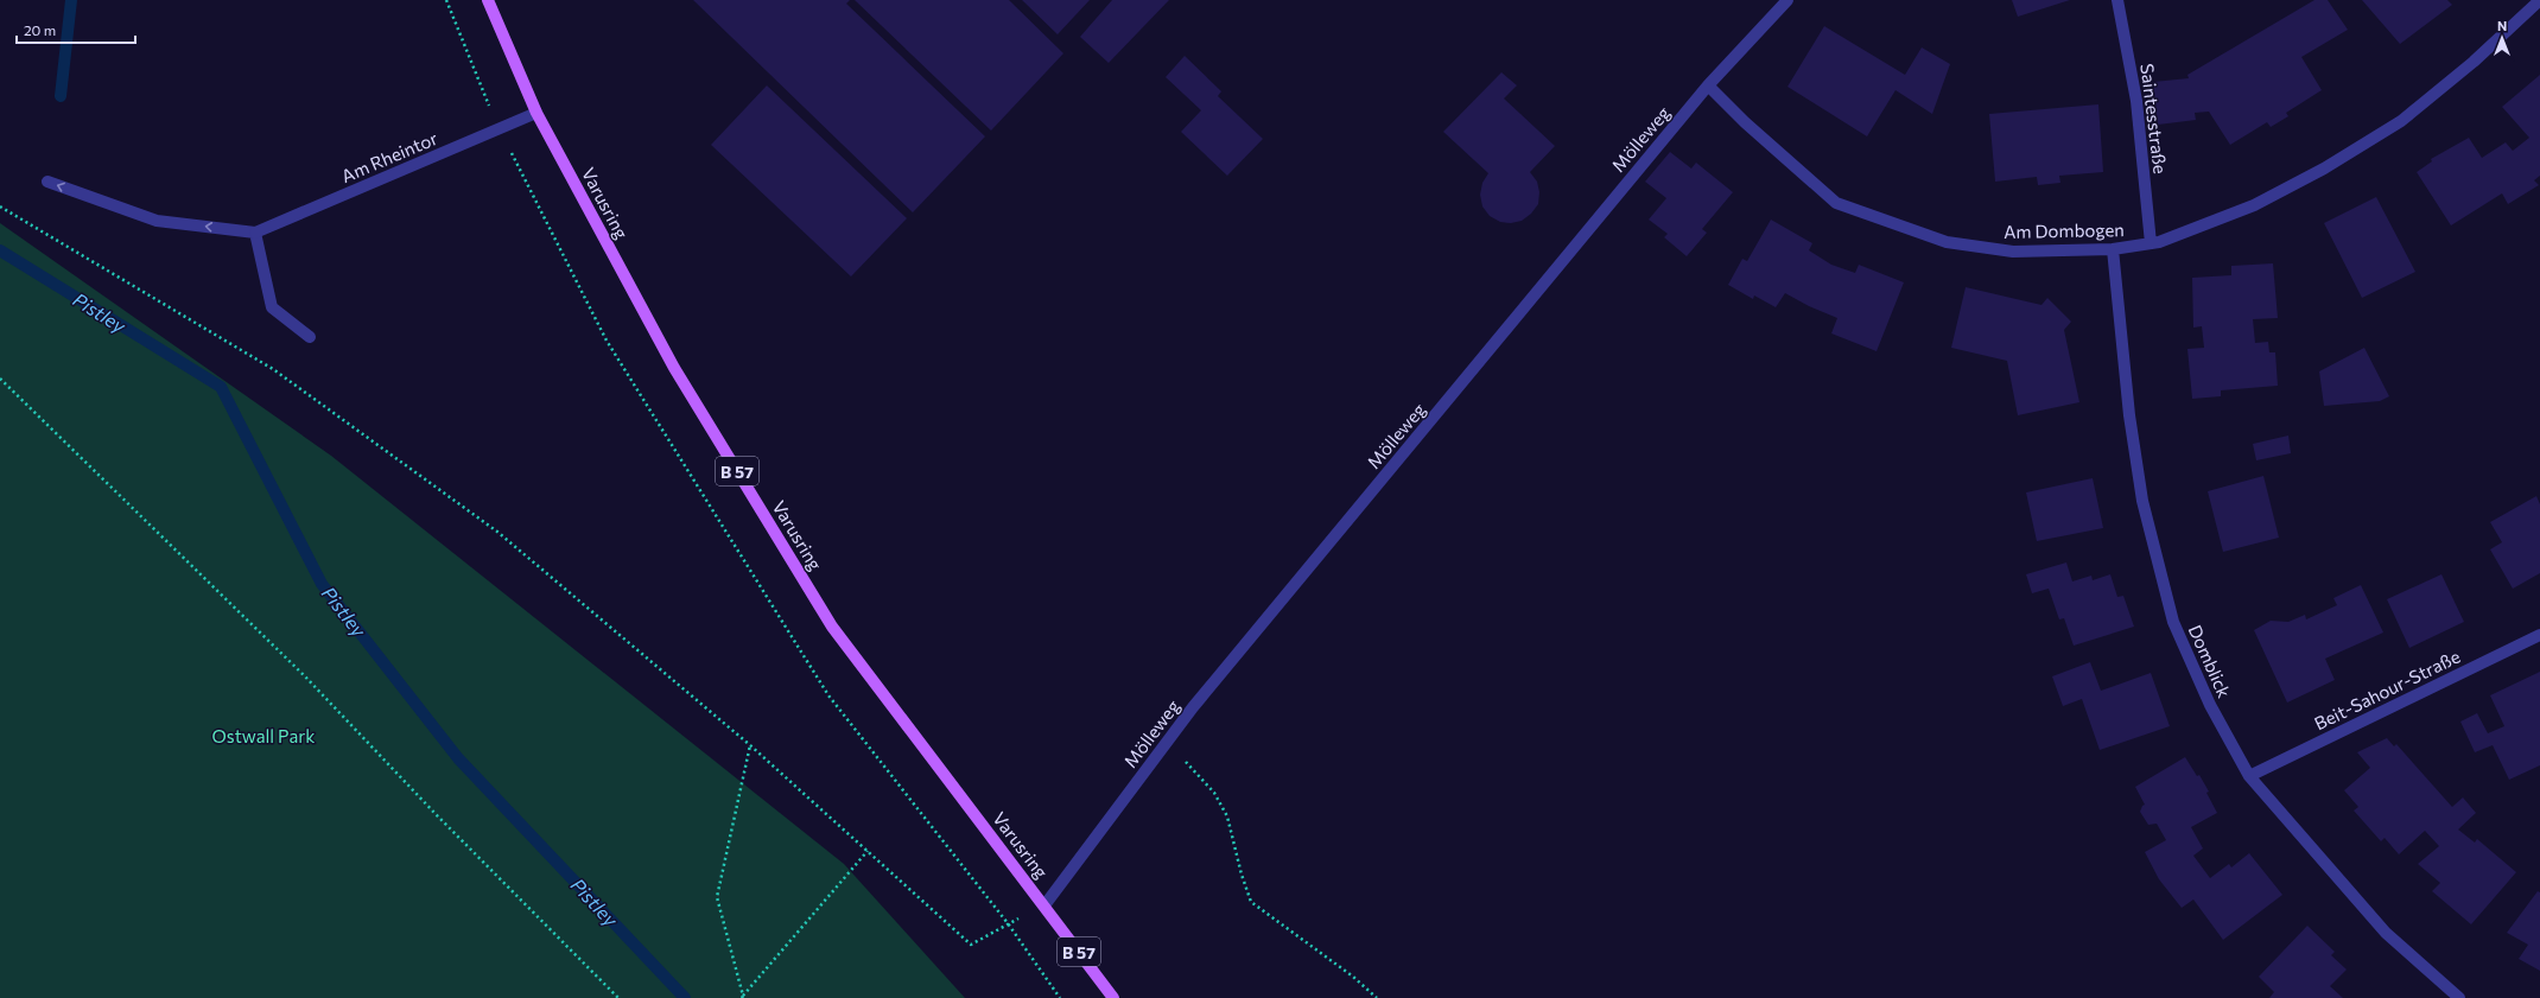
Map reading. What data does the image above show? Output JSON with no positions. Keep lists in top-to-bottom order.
{
  "streets": {
    "main road": ["Varusring", "B 57"],
    "street": [
      "Saintesstraße",
      "Mölleweg",
      "Am Rheintor",
      "Am Dombogen",
      "Domblick",
      "Beit-Sahour-Straße"
    ]
  },
  "crossings": [
    ["Saintesstraße", "Am Dombogen"],
    ["Mölleweg", "Varusring"],
    ["Mölleweg", "Am Dombogen"],
    ["Am Rheintor", "Varusring"],
    ["Am Dombogen", "Domblick"],
    ["Domblick", "Beit-Sahour-Straße"]
  ],
  "water": ["Pistley"],
  "parks": ["Ostwall Park"],
  "scale_bar": "20 m",
  "north": "top"
}
